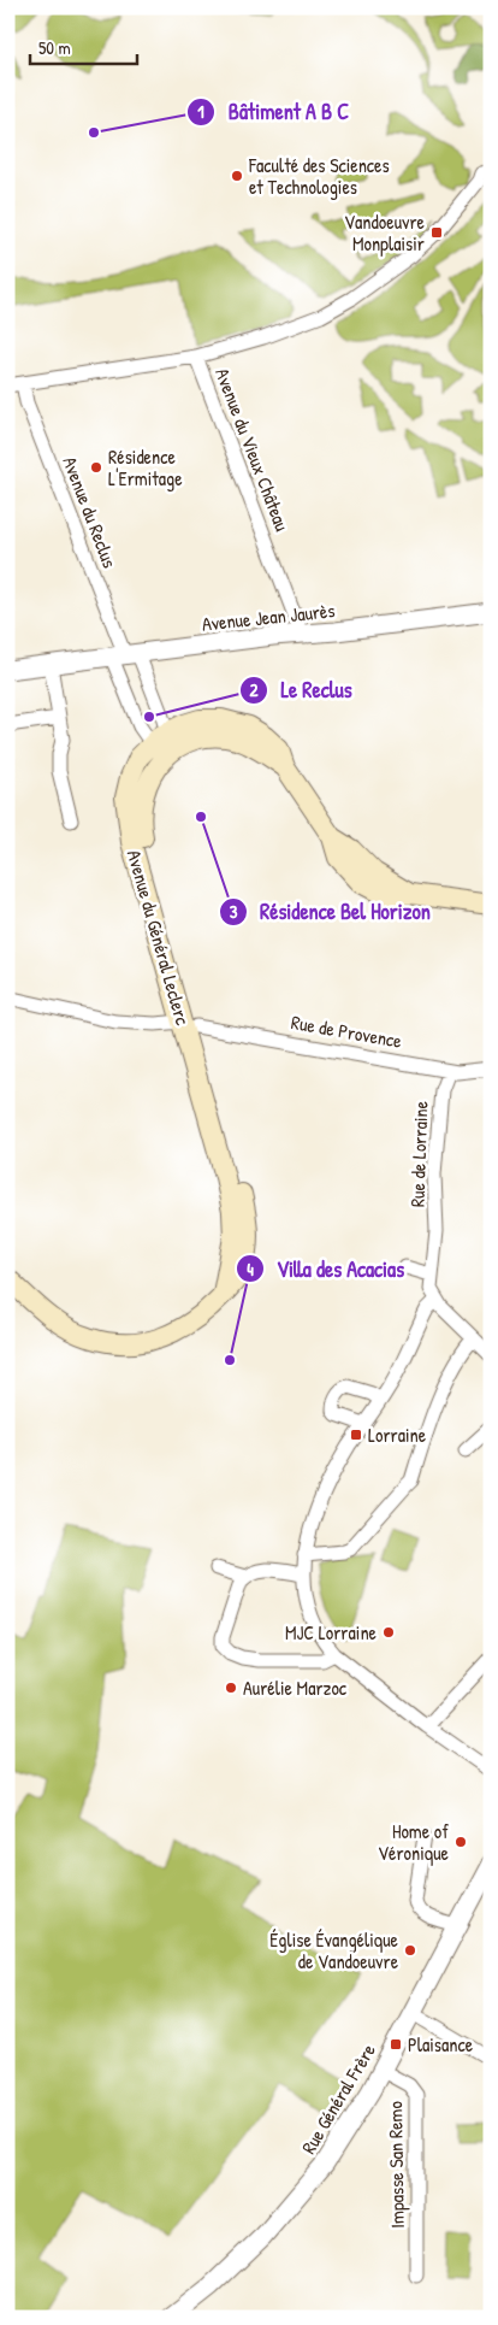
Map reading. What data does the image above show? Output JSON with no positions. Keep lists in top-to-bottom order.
{
  "streets": {
    "main road": ["Avenue du Général Leclerc"],
    "street": [
      "Avenue du Vieux Château",
      "Avenue du Reclus",
      "Avenue Jean Jaurès",
      "Rue de Provence",
      "Rue de Lorraine",
      "Rue Général Frère",
      "Impasse San Remo"
    ]
  },
  "crossings": [
    ["Avenue du Vieux Château", "Avenue du Reclus"],
    ["Avenue du Vieux Château", "Avenue Jean Jaurès"],
    ["Avenue du Reclus", "Avenue Jean Jaurès"],
    ["Avenue du Reclus", "Avenue du Général Leclerc"],
    ["Avenue du Général Leclerc", "Rue de Provence"],
    ["Rue de Provence", "Rue de Lorraine"],
    ["Rue Général Frère", "Impasse San Remo"]
  ],
  "places": {
    "other": [
      "Bâtiment A B C",
      "Faculté des Sciences et Technologies",
      "Résidence L'Ermitage",
      "Le Reclus",
      "Résidence Bel Horizon",
      "Villa des Acacias",
      "MJC Lorraine",
      "Aurélie Marzoc",
      "Home of Véronique",
      "Église Évangélique de Vandoeuvre"
    ],
    "transit": ["Vandoeuvre Monplaisir", "Lorraine", "Plaisance"]
  },
  "scale_bar": "50 m"
}
